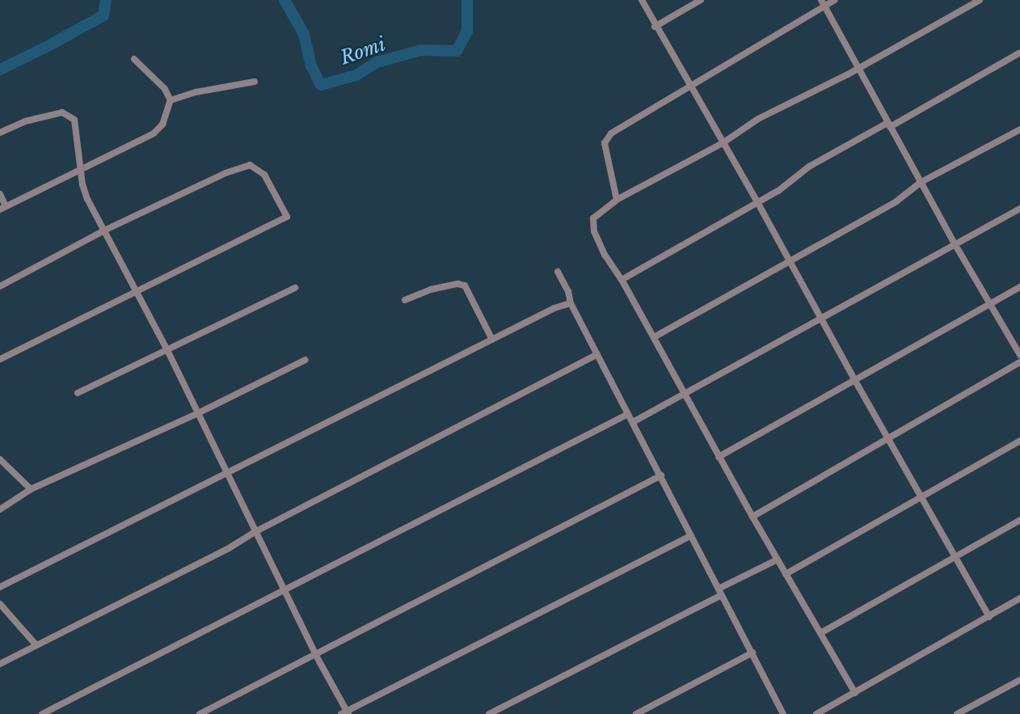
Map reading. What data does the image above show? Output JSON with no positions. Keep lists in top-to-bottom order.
{
  "water": ["Romi"]
}
